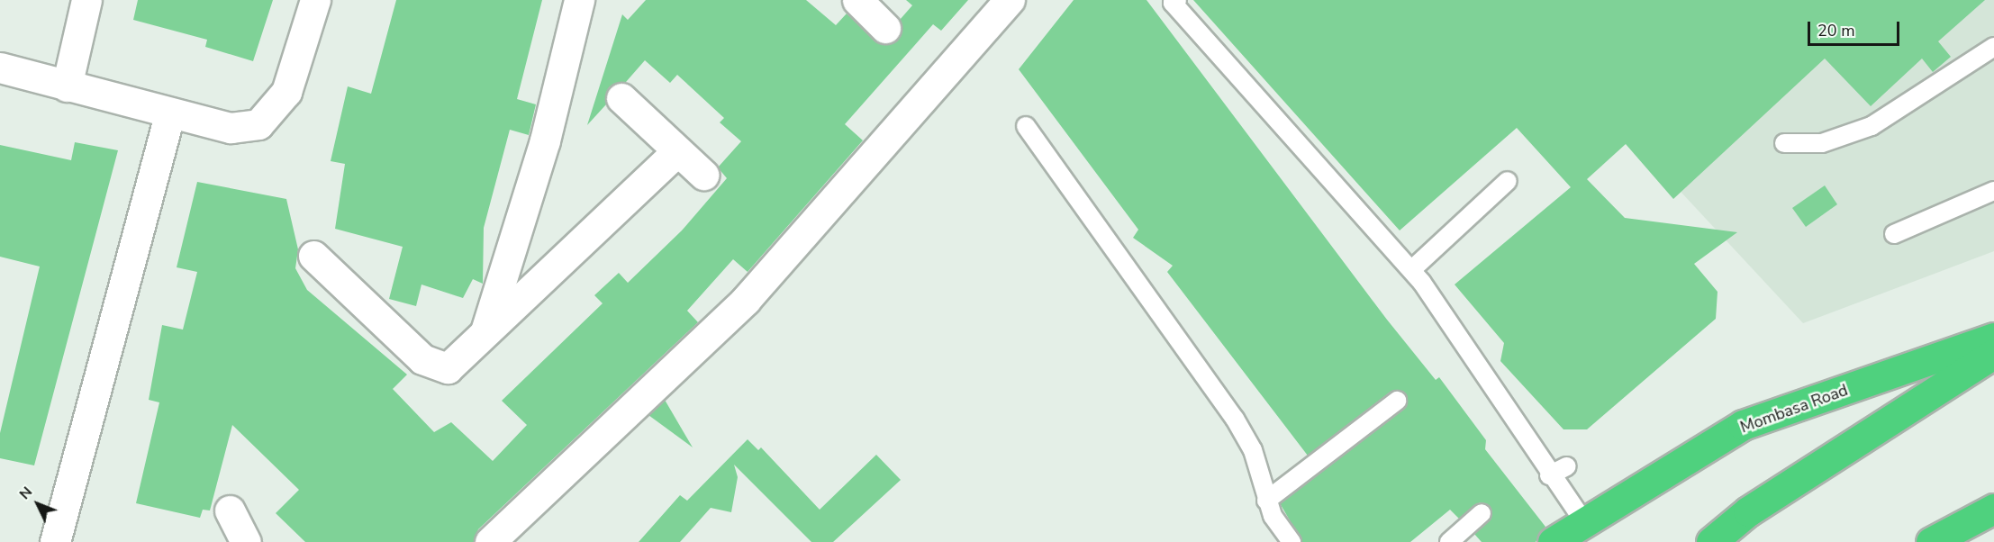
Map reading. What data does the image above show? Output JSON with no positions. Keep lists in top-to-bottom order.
{
  "streets": {
    "highway": ["Mombasa Road"]
  },
  "scale_bar": "20 m",
  "north": "top left"
}
